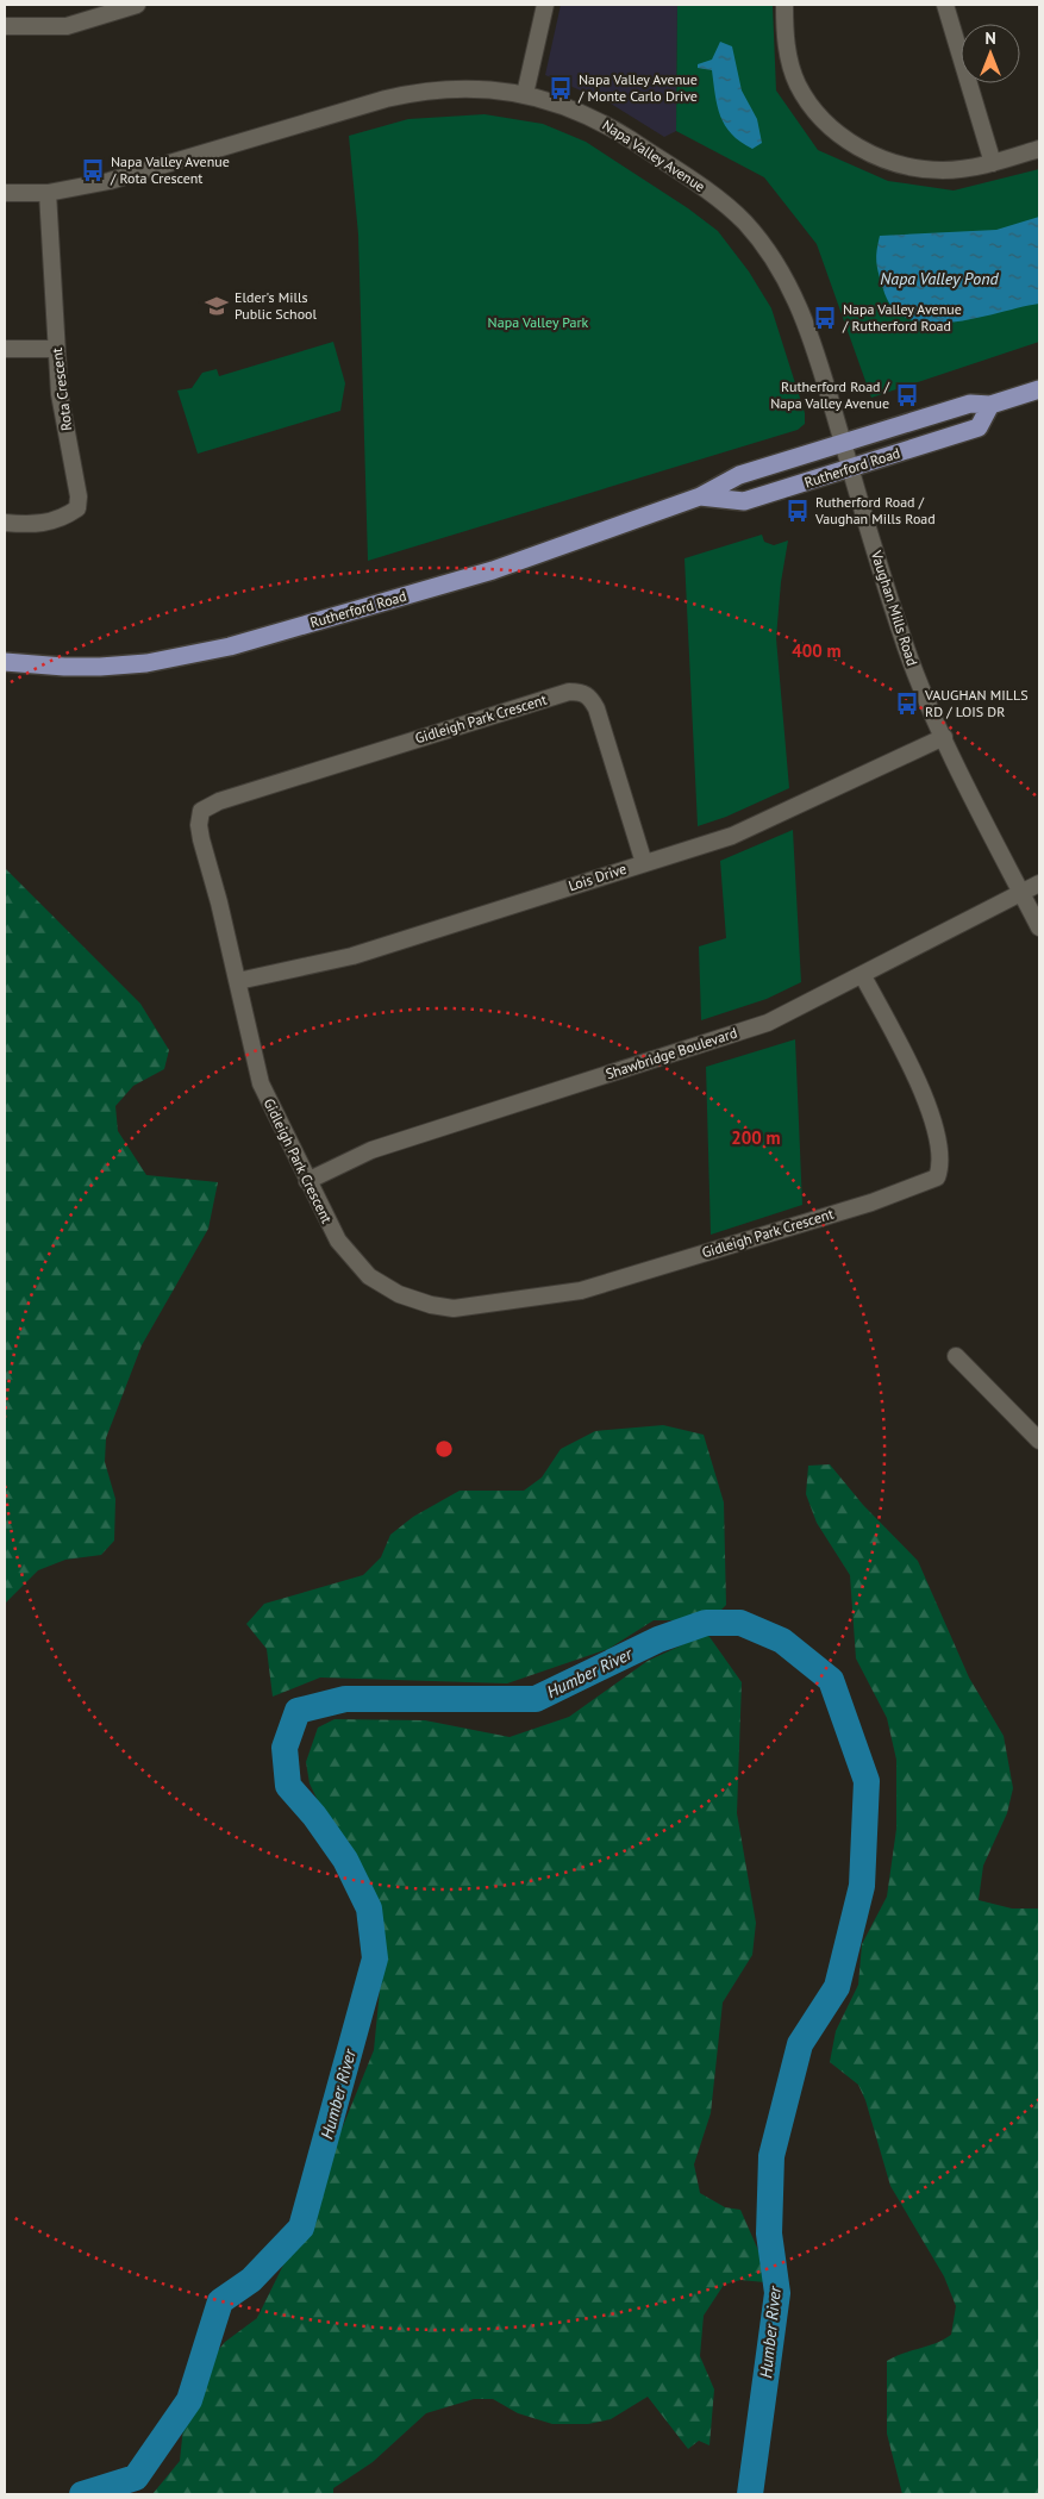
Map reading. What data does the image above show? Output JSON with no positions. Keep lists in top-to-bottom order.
{
  "streets": {
    "main road": ["Rutherford Road"],
    "street": [
      "Napa Valley Avenue",
      "Rota Crescent",
      "Vaughan Mills Road",
      "Gidleigh Park Crescent",
      "Lois Drive",
      "Shawbridge Boulevard"
    ]
  },
  "crossings": [
    ["Napa Valley Avenue", "Rota Crescent"],
    ["Napa Valley Avenue", "Rutherford Road"],
    ["Napa Valley Avenue", "Vaughan Mills Road"],
    ["Rutherford Road", "Vaughan Mills Road"],
    ["Vaughan Mills Road", "Lois Drive"],
    ["Vaughan Mills Road", "Shawbridge Boulevard"],
    ["Gidleigh Park Crescent", "Lois Drive"],
    ["Gidleigh Park Crescent", "Shawbridge Boulevard"]
  ],
  "water": ["Napa Valley Pond", "Humber River"],
  "parks": ["Napa Valley Park"],
  "places": {
    "bus stop": [
      "Napa Valley Avenue / Monte Carlo Drive",
      "Napa Valley Avenue / Rota Crescent",
      "Napa Valley Avenue / Rutherford Road",
      "Rutherford Road / Napa Valley Avenue",
      "Rutherford Road / Vaughan Mills Road",
      "VAUGHAN MILLS RD / LOIS DR"
    ],
    "school or university": ["Elder's Mills Public School"]
  },
  "north": "top",
  "rings": ["400 m", "200 m"]
}
